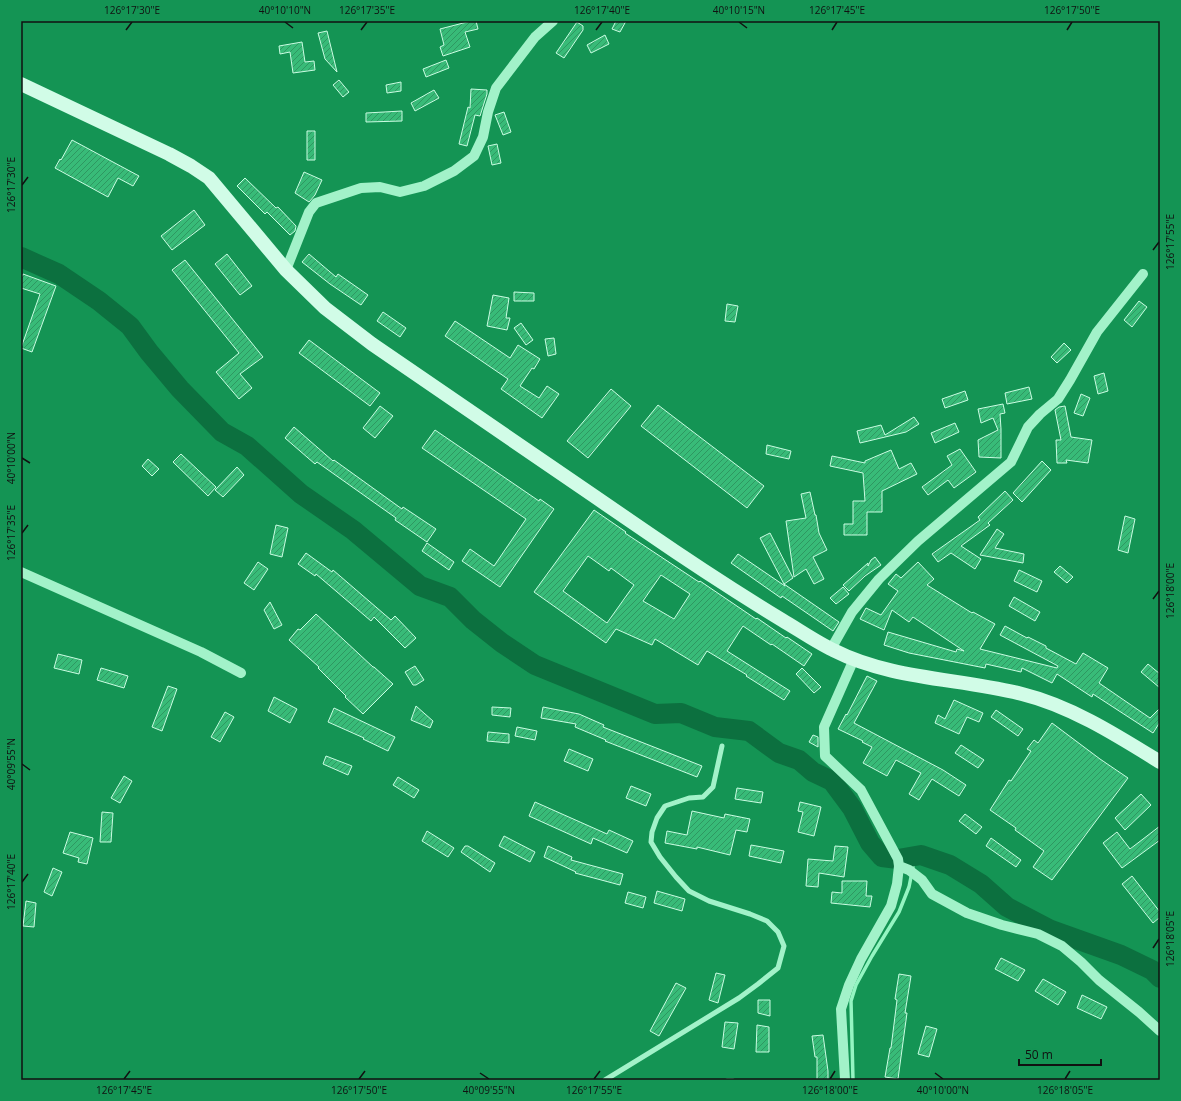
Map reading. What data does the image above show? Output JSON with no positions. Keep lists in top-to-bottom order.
{
  "scale_bar": "50 m",
  "coordinates": [
    "126°17'30\"E",
    "40°10'10\"N",
    "126°17'35\"E",
    "126°17'40\"E",
    "40°10'15\"N",
    "126°17'45\"E",
    "126°17'50\"E",
    "126°17'55\"E",
    "40°10'00\"N",
    "126°18'00\"E",
    "40°09'55\"N",
    "126°18'05\"E"
  ]
}
